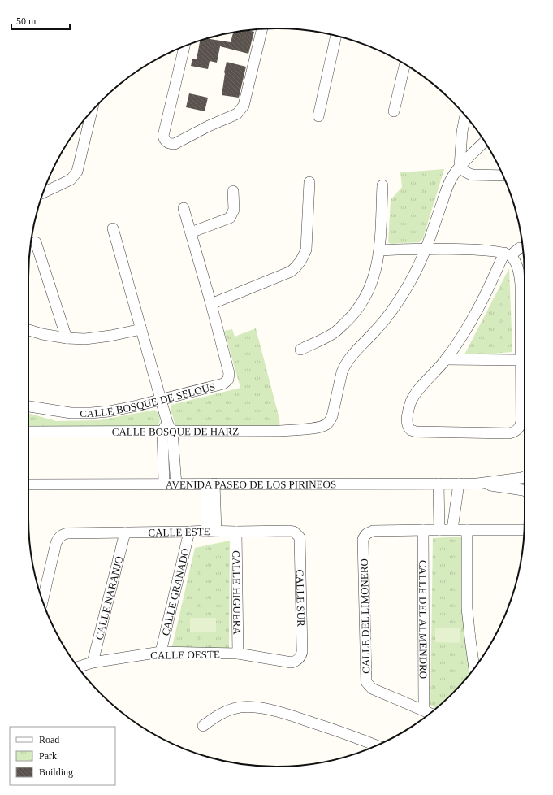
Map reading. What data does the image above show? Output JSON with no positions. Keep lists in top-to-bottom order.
{
  "streets": {
    "street": [
      "CALLE BOSQUE DE SELOUS",
      "CALLE BOSQUE DE HARZ",
      "AVENIDA PASEO DE LOS PIRINEOS",
      "CALLE ESTE",
      "CALLE GRANADO",
      "CALLE HIGUERA",
      "CALLE NARANJO",
      "CALLE SUR",
      "CALLE DEL LIMONERO",
      "CALLE DEL ALMENDRO",
      "CALLE OESTE"
    ]
  },
  "crossings": [
    ["CALLE ESTE", "CALLE GRANADO"],
    ["CALLE ESTE", "CALLE HIGUERA"],
    ["CALLE ESTE", "CALLE NARANJO"],
    ["CALLE ESTE", "CALLE SUR"],
    ["CALLE GRANADO", "CALLE OESTE"],
    ["CALLE HIGUERA", "CALLE OESTE"],
    ["CALLE NARANJO", "CALLE OESTE"],
    ["CALLE SUR", "CALLE OESTE"],
    ["CALLE DEL LIMONERO", "CALLE DEL ALMENDRO"]
  ],
  "legend": ["Road", "Park", "Building"],
  "scale_bar": "50 m"
}
